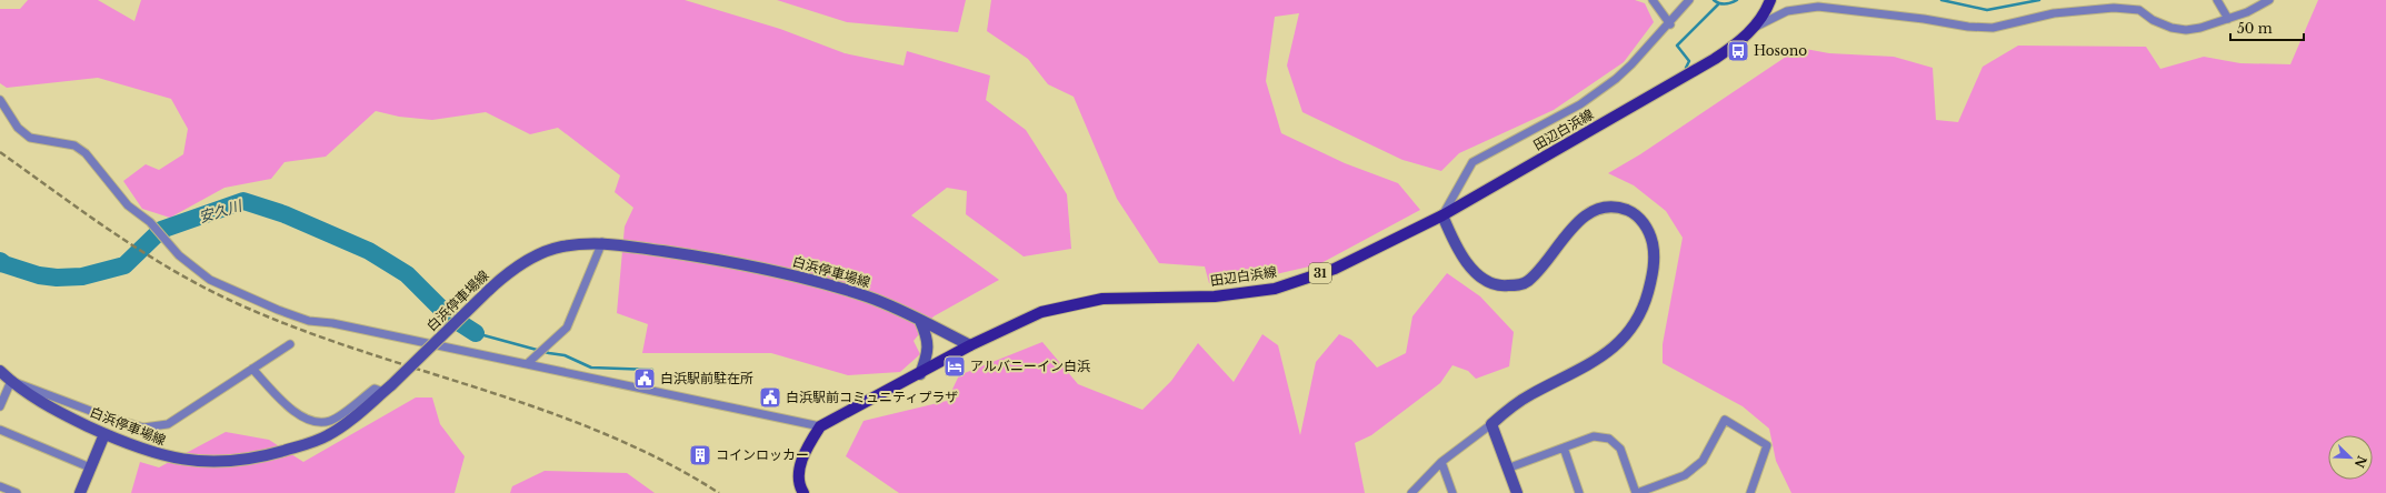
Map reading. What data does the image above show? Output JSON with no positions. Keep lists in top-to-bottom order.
{
  "streets": {
    "main road": ["田辺白浜線", "白浜停車場線", "31"]
  },
  "crossings": [
    ["田辺白浜線", "白浜停車場線"]
  ],
  "water": ["安久川"],
  "places": {
    "bus stop": ["Hosono"],
    "hotel": ["アルバニーイン白浜"],
    "public building": ["白浜駅前駐在所", "白浜駅前コミュニティプラザ"],
    "building": ["コインロッカー"]
  },
  "scale_bar": "50 m",
  "north": "bottom right"
}
